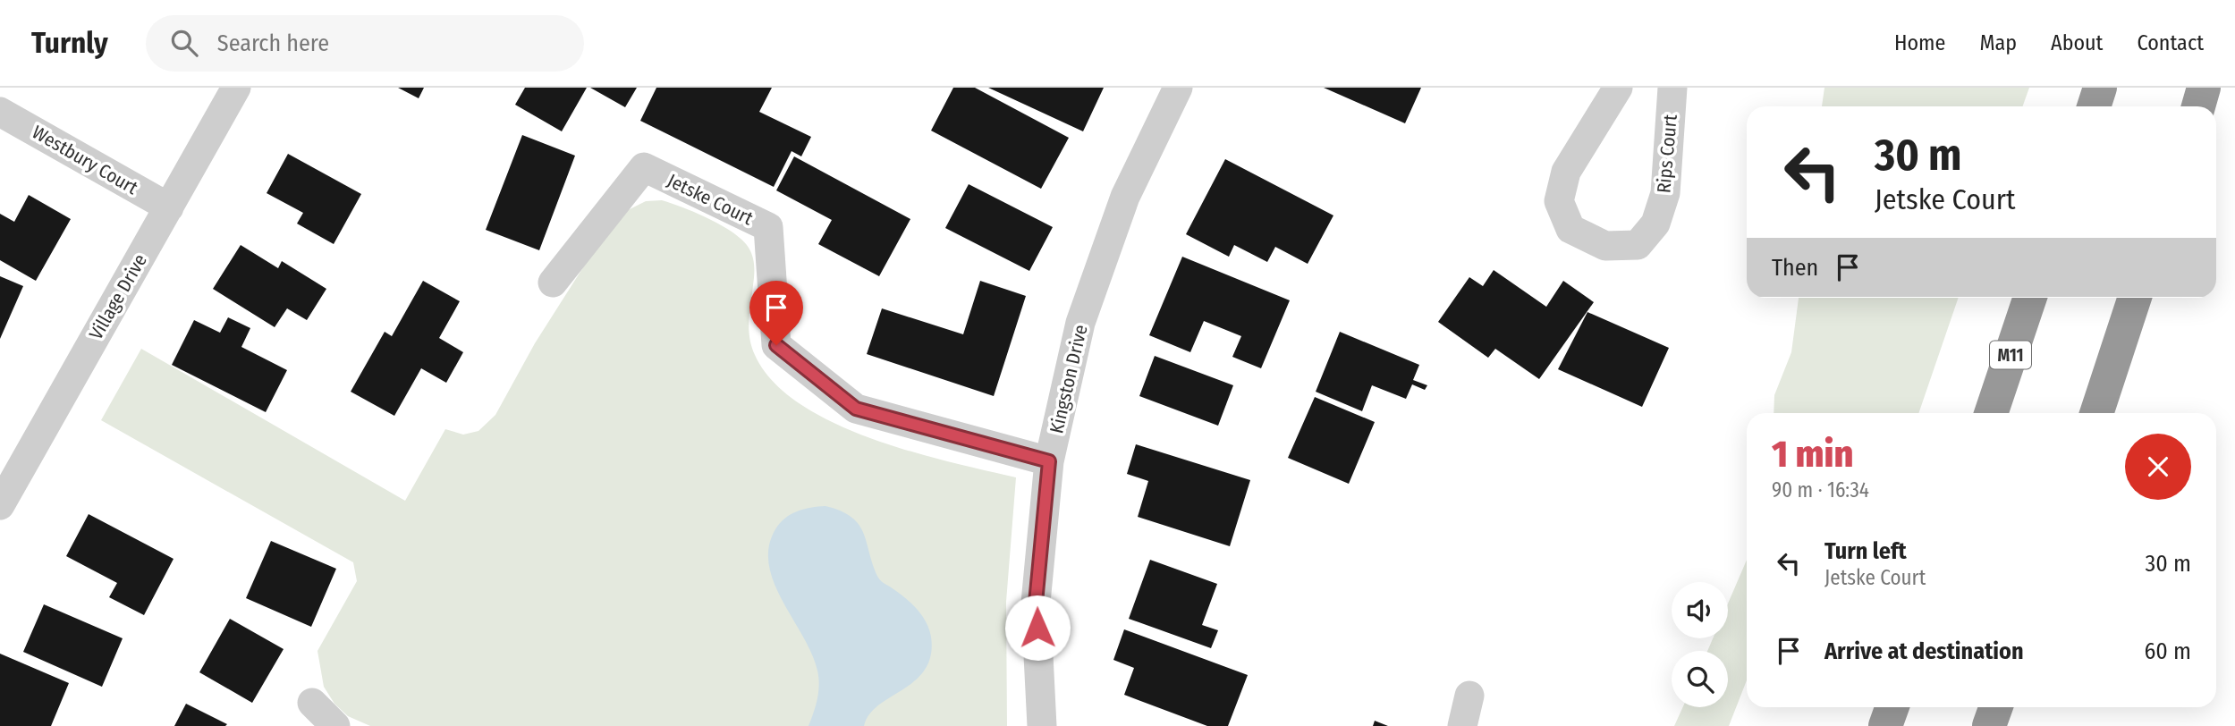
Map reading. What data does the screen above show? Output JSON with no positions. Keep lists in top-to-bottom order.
{
  "streets": {
    "highway": ["M11"],
    "street": [
      "Rips Court",
      "Westbury Court",
      "Jetske Court",
      "Village Drive",
      "Kingston Drive"
    ]
  },
  "crossings": [
    ["Westbury Court", "Village Drive"],
    ["Jetske Court", "Kingston Drive"]
  ],
  "page": {
    "header": "Turnly",
    "search": "Search here",
    "nav": [
      "Home",
      "Map",
      "About",
      "Contact"
    ],
    "turn": ["30 m", "Jetske Court"],
    "then": "Then",
    "heading": ["1 min", "90 m · 16:34"],
    "list": [
      {
        "name": "Turn left",
        "note": "Jetske Court",
        "value": "30 m"
      },
      {
        "name": "Arrive at destination",
        "value": "60 m"
      }
    ]
  }
}
